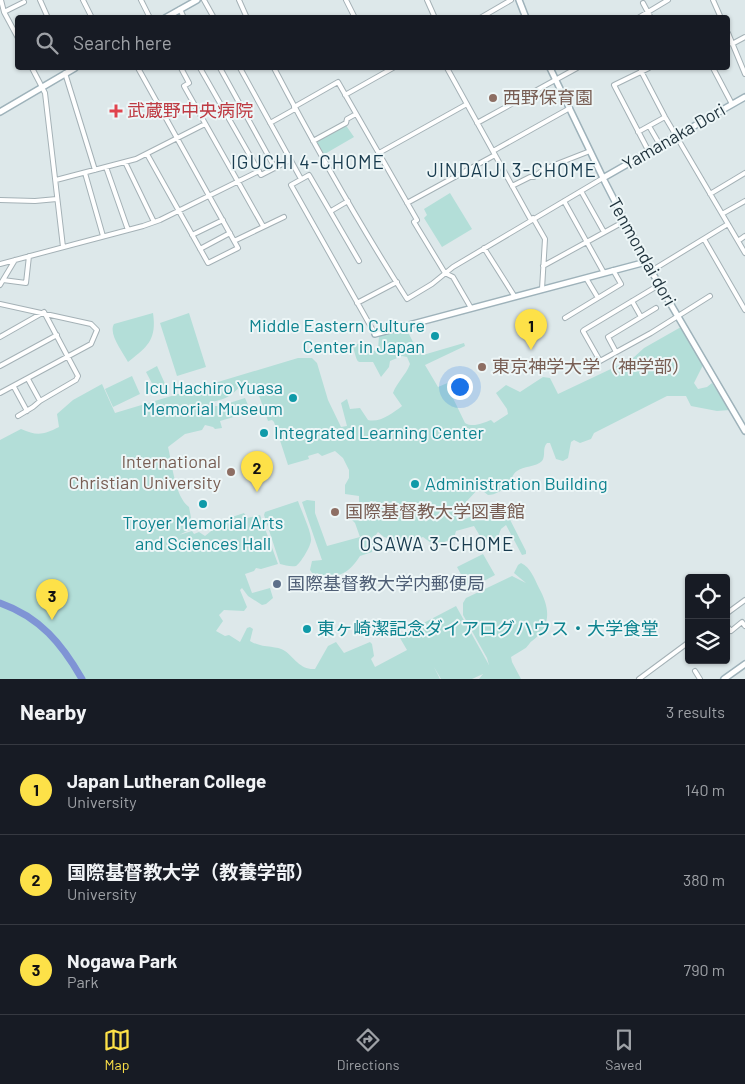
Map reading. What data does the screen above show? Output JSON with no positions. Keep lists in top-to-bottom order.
{
  "streets": {
    "main road": ["Yamanaka Dori", "Tenmondai dori"]
  },
  "crossings": [
    ["Yamanaka Dori", "Tenmondai dori"]
  ],
  "districts": ["IGUCHI 4-CHOME", "JINDAIJI 3-CHOME", "OSAWA 3-CHOME"],
  "places": {
    "other": [
      "西野保育園",
      "Middle Eastern Culture Center in Japan",
      "東京神学大学（神学部）",
      "Icu Hachiro Yuasa Memorial Museum",
      "Integrated Learning Center",
      "International Christian University",
      "Administration Building",
      "Troyer Memorial Arts and Sciences Hall",
      "国際基督教大学図書館",
      "国際基督教大学内郵便局",
      "東ヶ崎潔記念ダイアログハウス・大学食堂"
    ],
    "health": ["武蔵野中央病院"]
  },
  "page": {
    "search": "Search here",
    "pins": ["1", "2", "3"],
    "heading": ["Nearby", "3 results"],
    "list": [
      {
        "mark": "1",
        "name": "Japan Lutheran College",
        "note": "University",
        "value": "140 m"
      },
      {
        "mark": "2",
        "name": "国際基督教大学（教養学部）",
        "note": "University",
        "value": "380 m"
      },
      {
        "mark": "3",
        "name": "Nogawa Park",
        "note": "Park",
        "value": "790 m"
      }
    ],
    "nav": ["Map", "Directions", "Saved"]
  }
}
